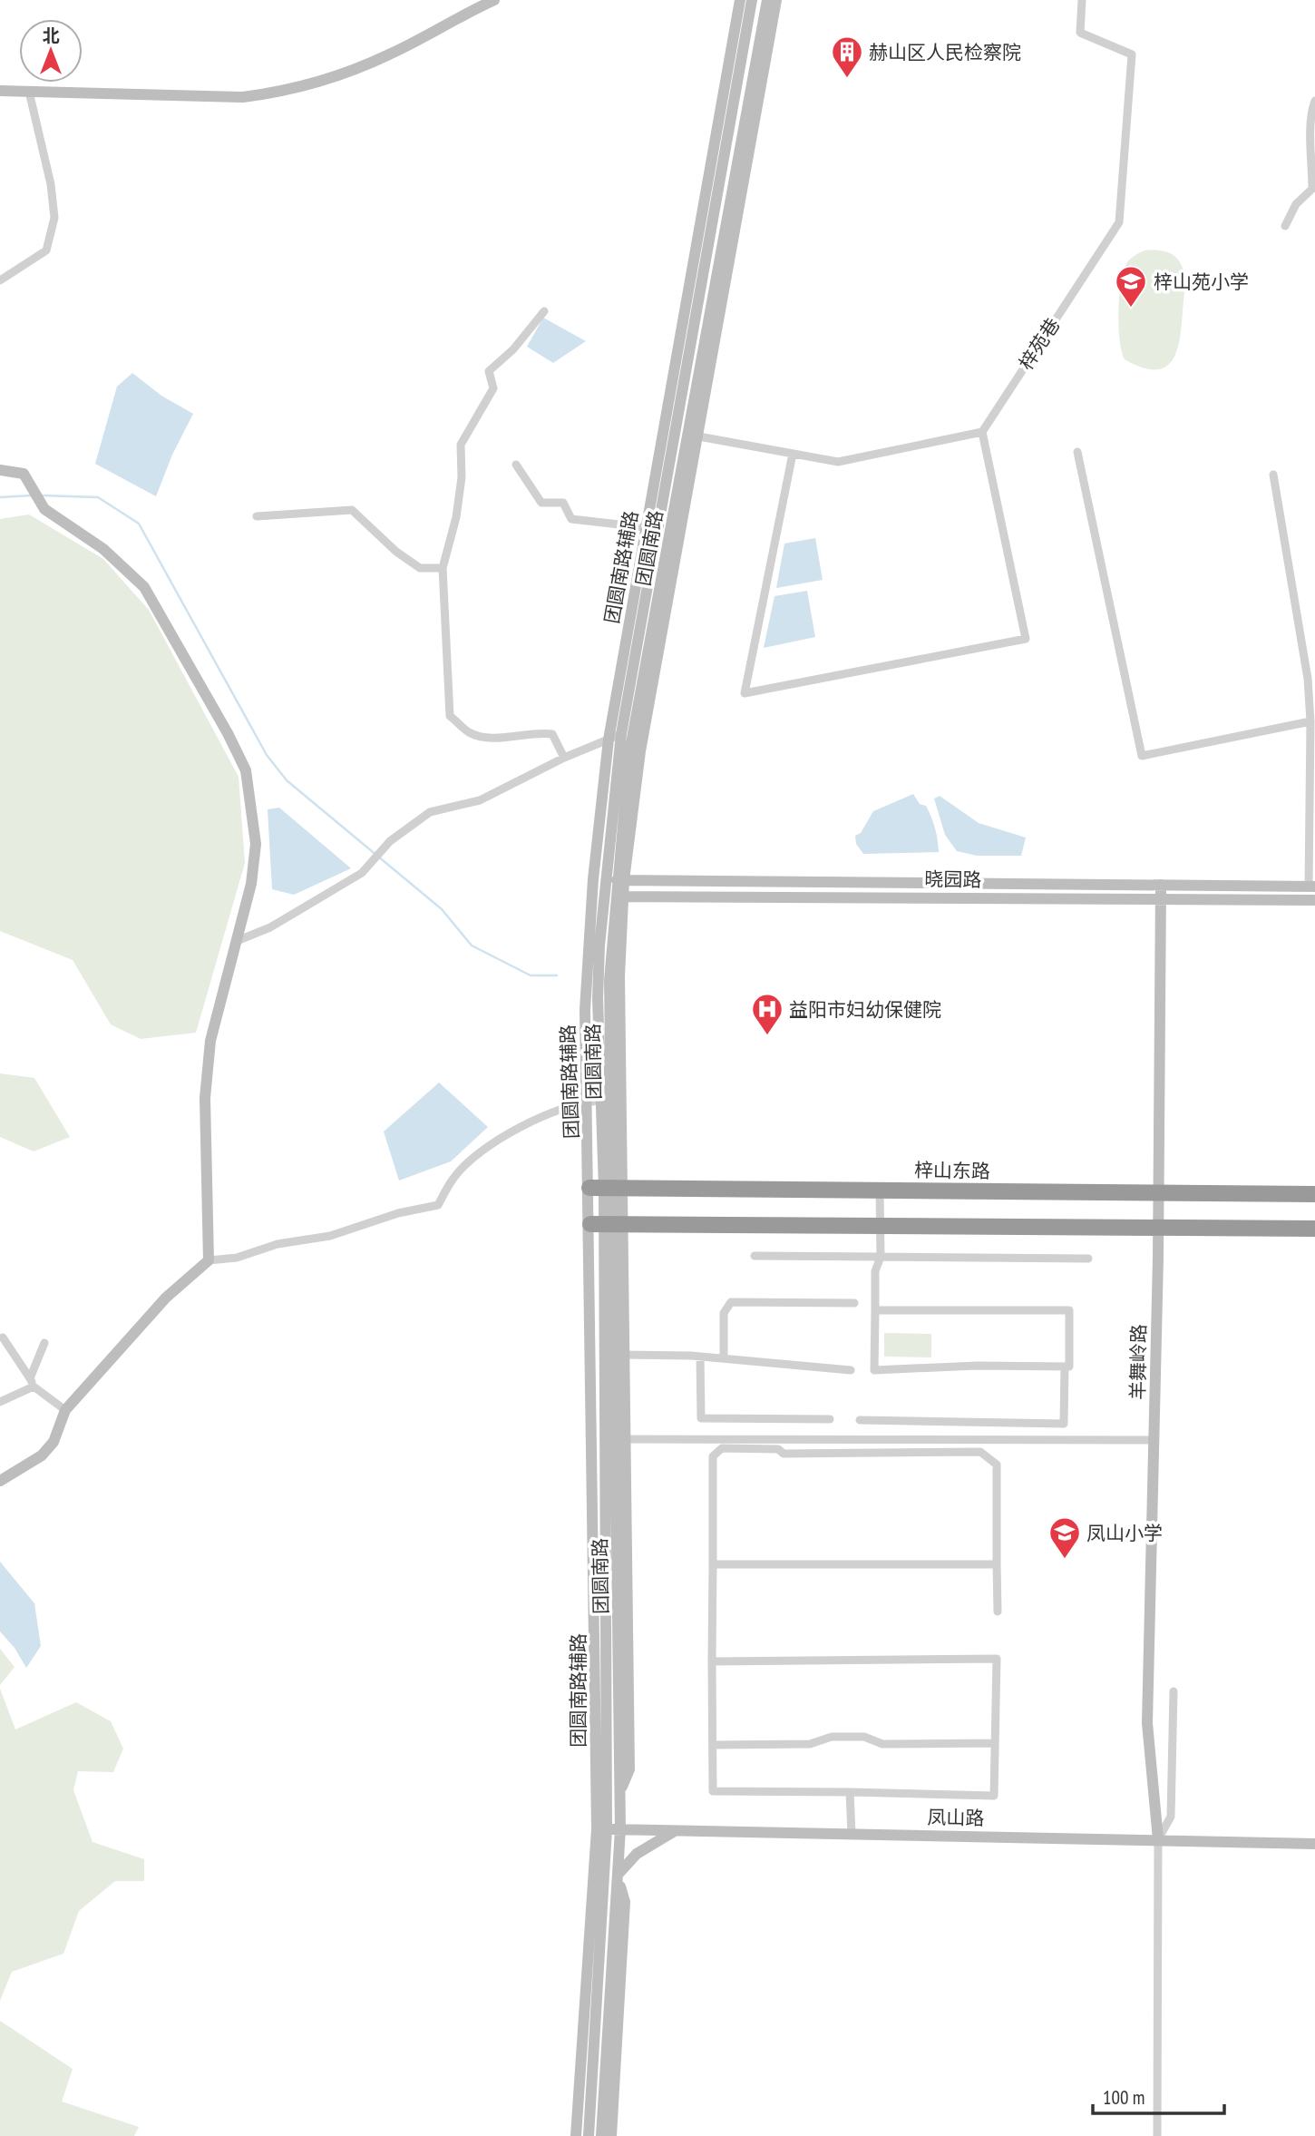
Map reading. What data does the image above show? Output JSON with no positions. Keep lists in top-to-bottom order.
{
  "streets": {
    "highway": ["梓山东路"],
    "street": [
      "梓苑巷",
      "团圆南路",
      "团圆南路辅路",
      "晓园路",
      "羊舞岭路",
      "凤山路"
    ]
  },
  "crossings": [
    ["团圆南路", "团圆南路辅路"],
    ["团圆南路", "晓园路"],
    ["团圆南路", "梓山东路"],
    ["团圆南路", "凤山路"],
    ["团圆南路辅路", "晓园路"],
    ["团圆南路辅路", "梓山东路"],
    ["团圆南路辅路", "凤山路"],
    ["晓园路", "羊舞岭路"],
    ["梓山东路", "羊舞岭路"],
    ["羊舞岭路", "凤山路"]
  ],
  "places": {
    "building": ["赫山区人民检察院"],
    "school or university": ["梓山苑小学", "凤山小学"],
    "hospital": ["益阳市妇幼保健院"]
  },
  "scale_bar": "100 m",
  "north": "top"
}
